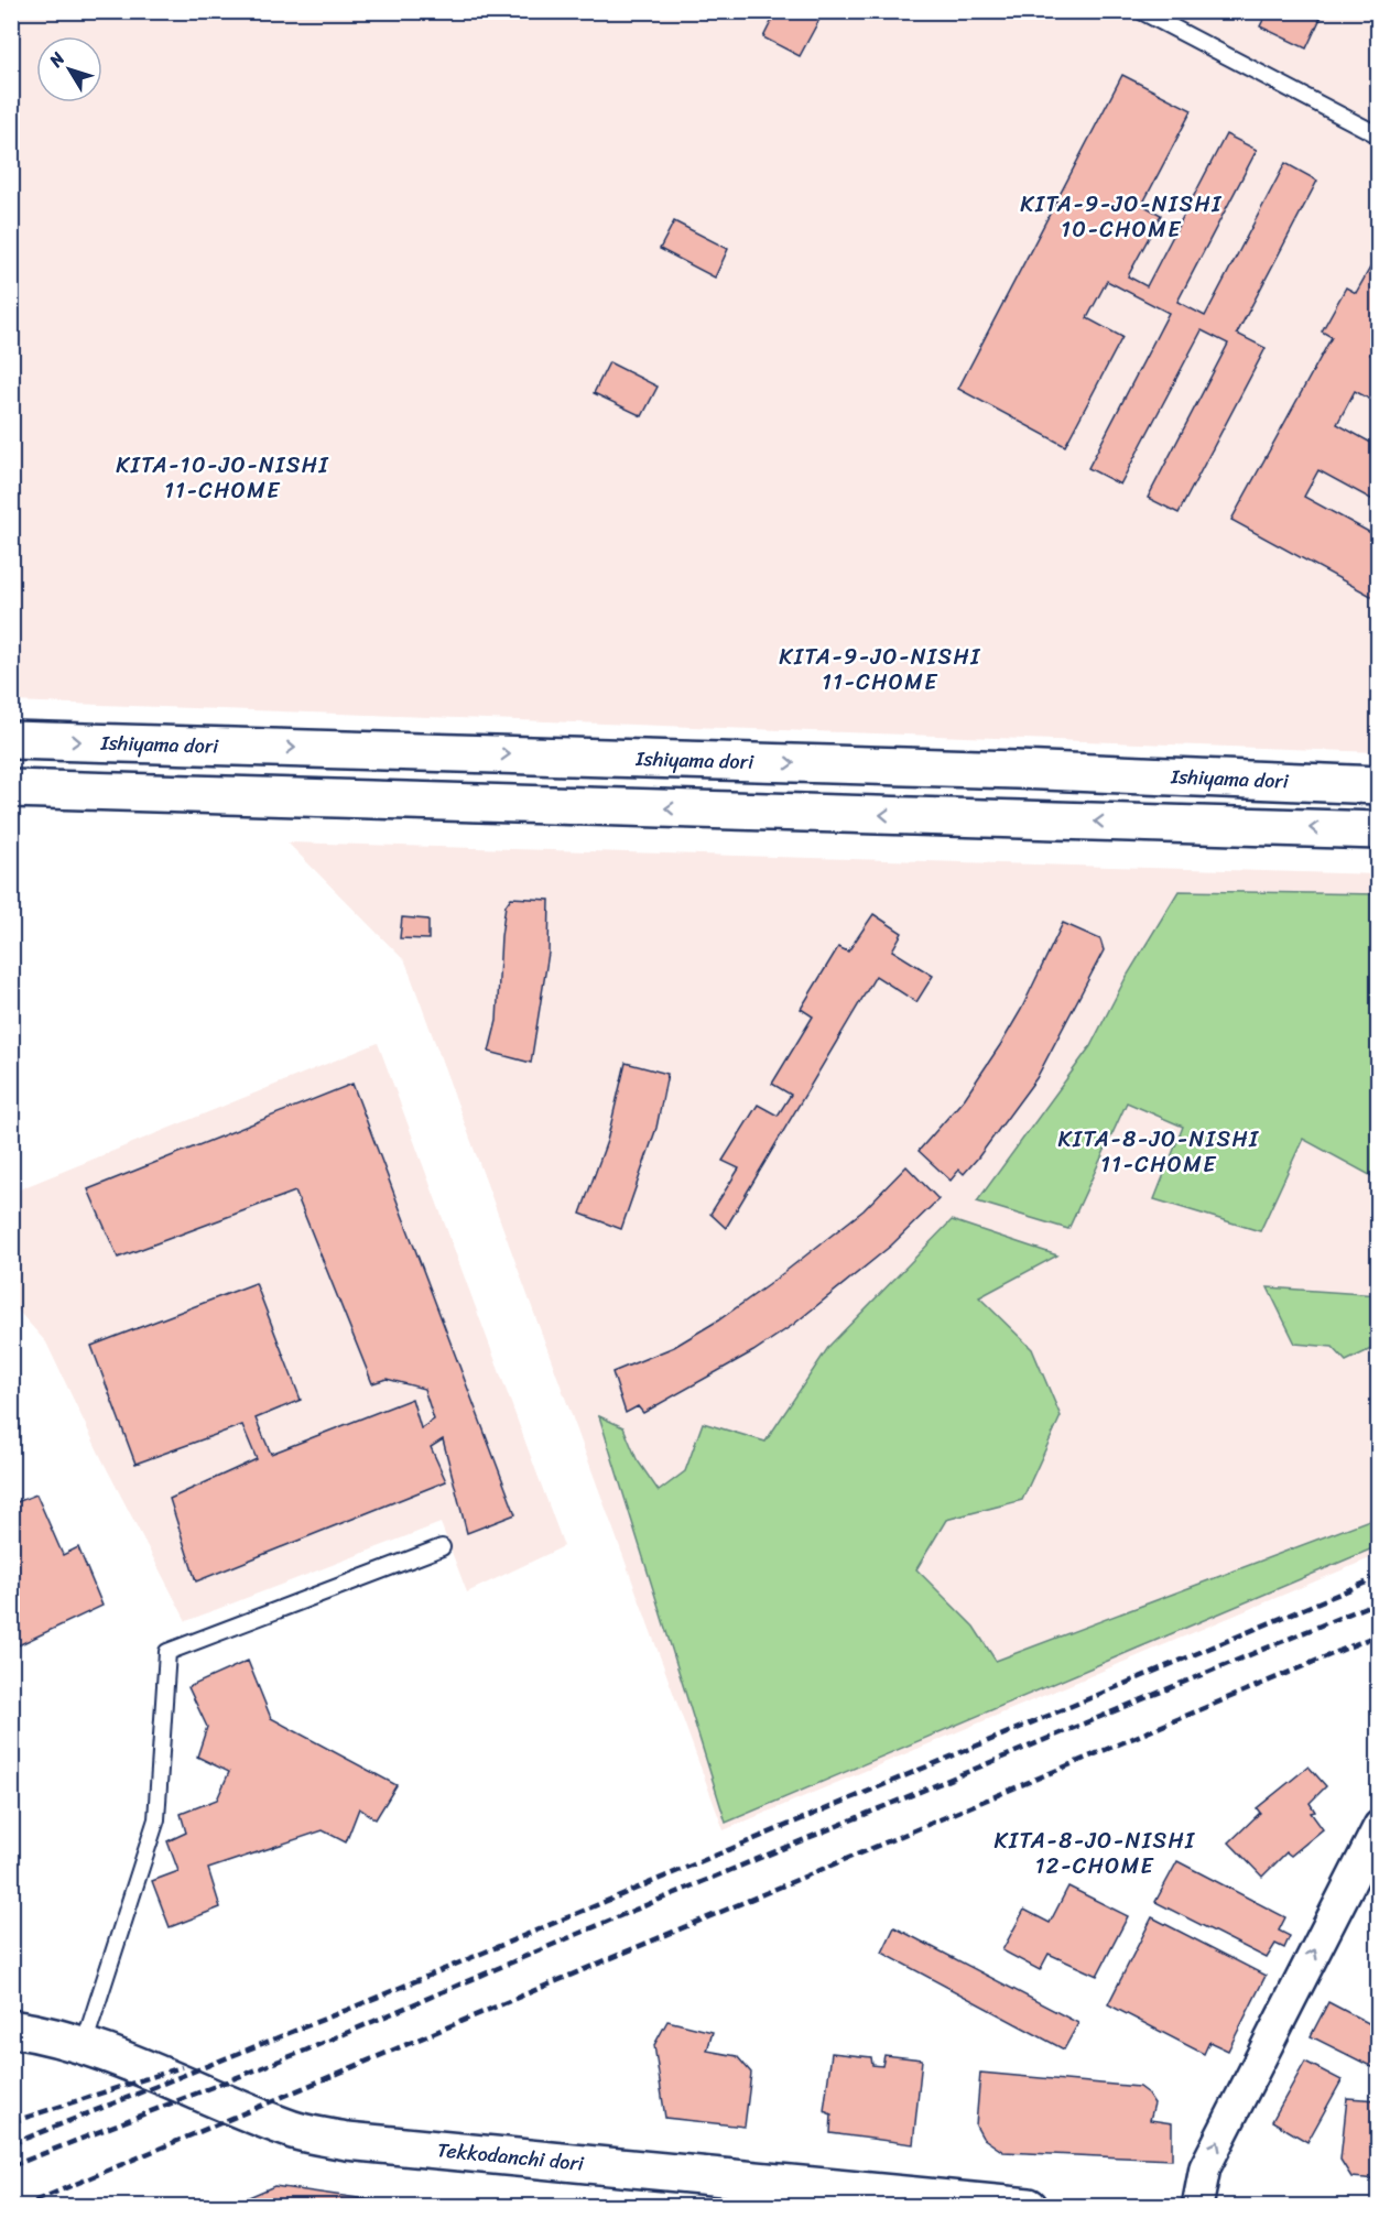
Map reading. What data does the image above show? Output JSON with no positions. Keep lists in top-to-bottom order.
{
  "streets": {
    "main road": ["Ishiyama dori", "Tekkodanchi dori"]
  },
  "districts": [
    "KITA-9-JO-NISHI 10-CHOME",
    "KITA-10-JO-NISHI 11-CHOME",
    "KITA-9-JO-NISHI 11-CHOME",
    "KITA-8-JO-NISHI 11-CHOME",
    "KITA-8-JO-NISHI 12-CHOME"
  ],
  "north": "top left"
}
